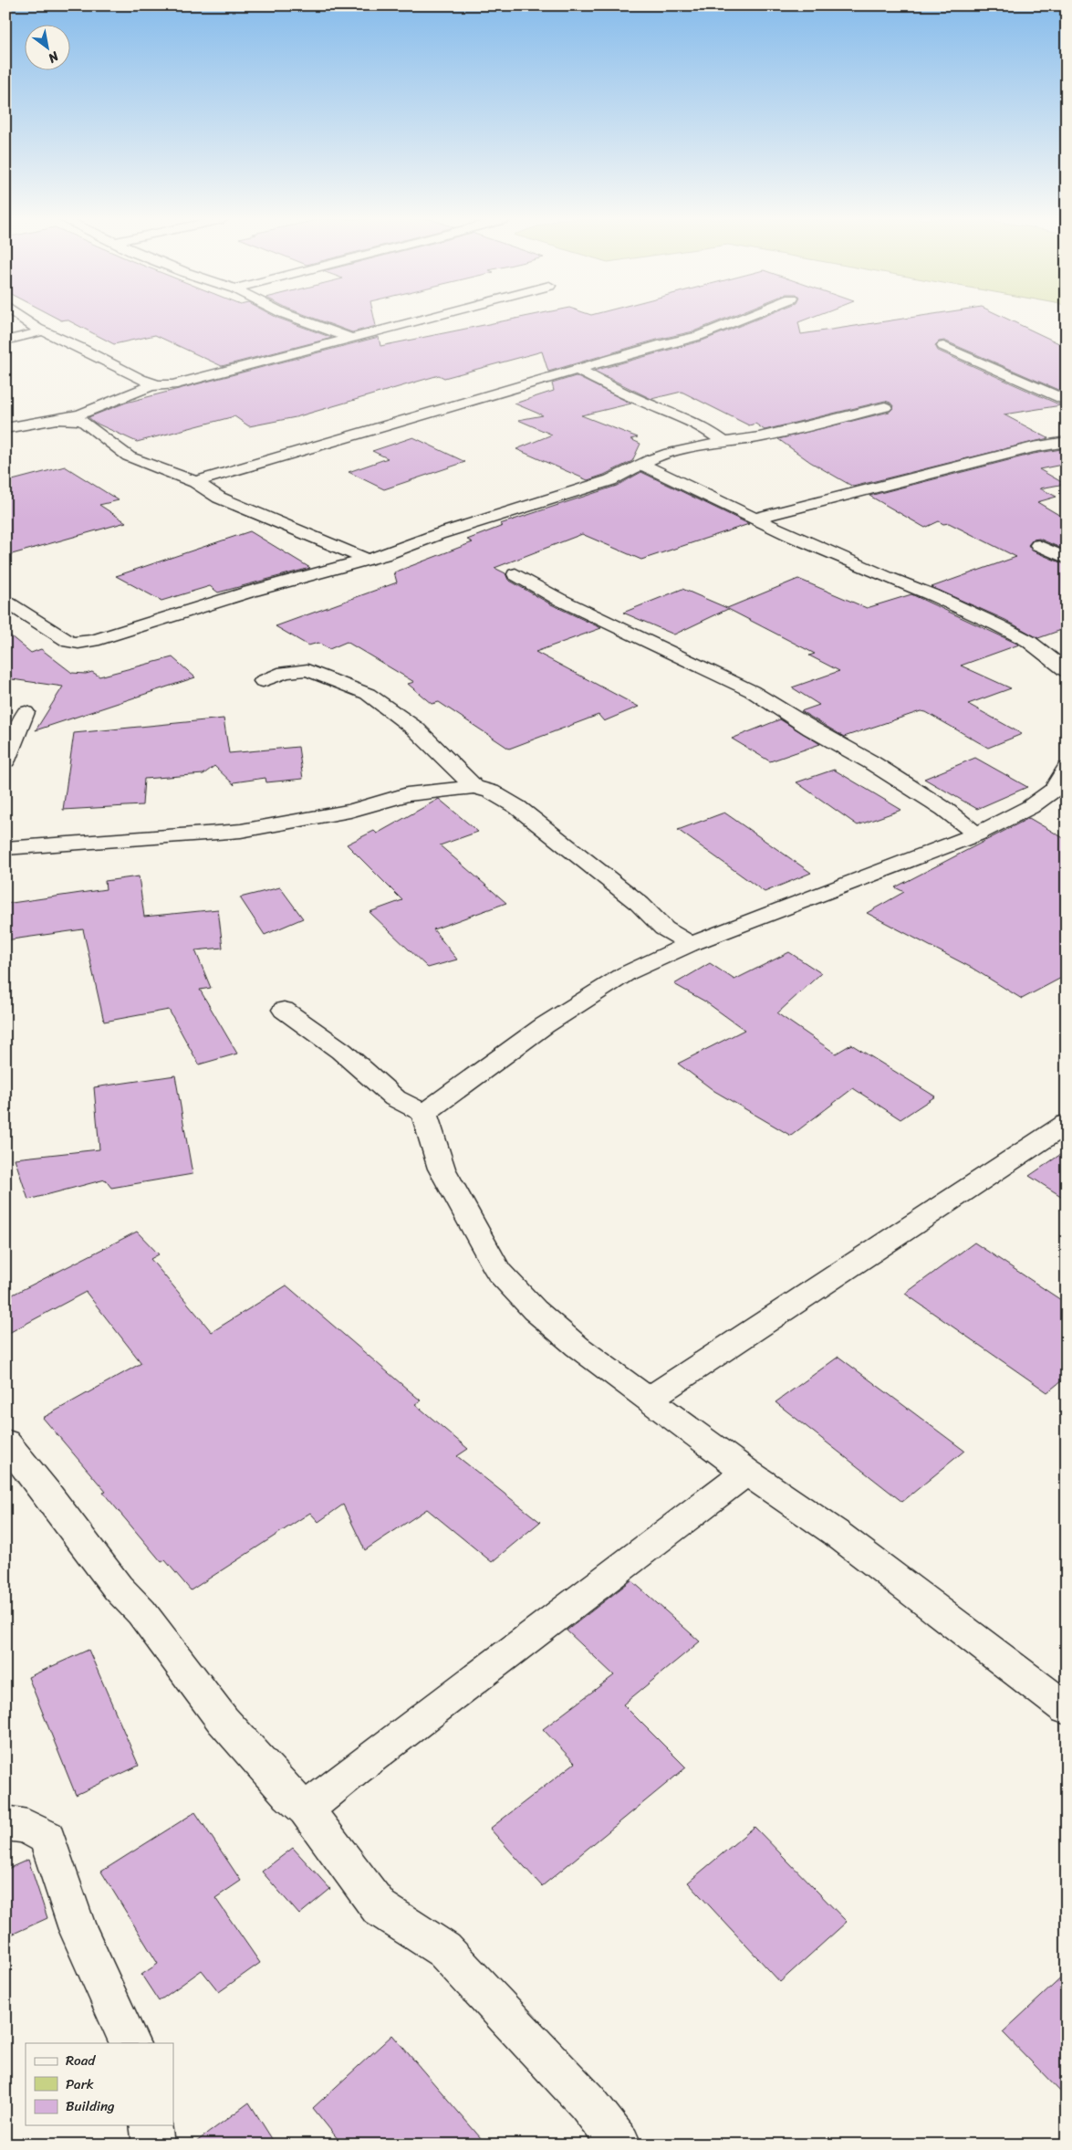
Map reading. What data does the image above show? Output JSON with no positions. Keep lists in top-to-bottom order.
{
  "legend": ["Road", "Park", "Building"],
  "north": "bottom right"
}
